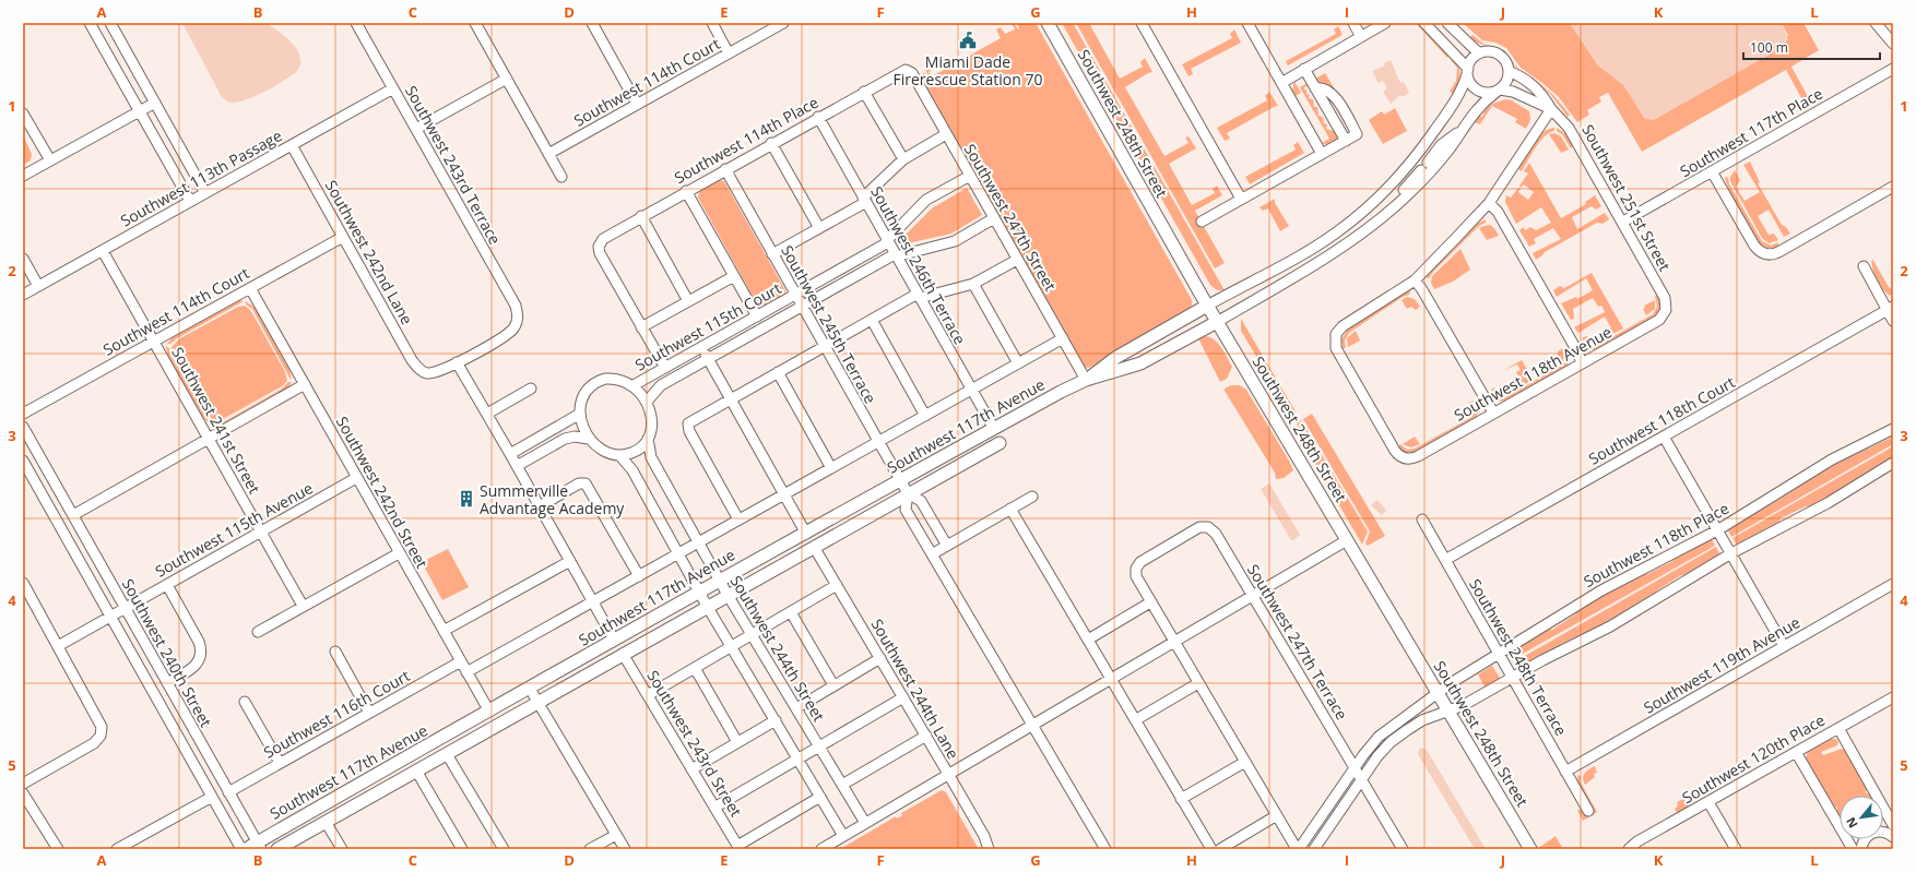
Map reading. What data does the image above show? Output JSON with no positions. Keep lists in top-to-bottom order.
{
  "streets": {
    "street": [
      "Southwest 114th Court",
      "Southwest 248th Street",
      "Southwest 117th Place",
      "Southwest 114th Place",
      "Southwest 243rd Terrace",
      "Southwest 113th Passage",
      "Southwest 251st Street",
      "Southwest 247th Street",
      "Southwest 242nd Lane",
      "Southwest 246th Terrace",
      "Southwest 245th Terrace",
      "Southwest 115th Court",
      "Southwest 118th Avenue",
      "Southwest 241st Street",
      "Southwest 118th Court",
      "Southwest 117th Avenue",
      "Southwest 242nd Street",
      "Southwest 115th Avenue",
      "Southwest 118th Place",
      "Southwest 247th Terrace",
      "Southwest 244th Street",
      "Southwest 240th Street",
      "Southwest 248th Terrace",
      "Southwest 119th Avenue",
      "Southwest 244th Lane",
      "Southwest 116th Court",
      "Southwest 243rd Street",
      "Southwest 120th Place"
    ]
  },
  "crossings": [
    ["Southwest 114th Court", "Southwest 242nd Lane"],
    ["Southwest 114th Court", "Southwest 241st Street"],
    ["Southwest 114th Court", "Southwest 242nd Street"],
    ["Southwest 248th Street", "Southwest 117th Avenue"],
    ["Southwest 248th Street", "Southwest 118th Place"],
    ["Southwest 117th Place", "Southwest 251st Street"],
    ["Southwest 114th Place", "Southwest 247th Street"],
    ["Southwest 114th Place", "Southwest 246th Terrace"],
    ["Southwest 114th Place", "Southwest 245th Terrace"],
    ["Southwest 243rd Terrace", "Southwest 113th Passage"],
    ["Southwest 243rd Terrace", "Southwest 242nd Lane"],
    ["Southwest 113th Passage", "Southwest 242nd Lane"],
    ["Southwest 113th Passage", "Southwest 241st Street"],
    ["Southwest 251st Street", "Southwest 118th Avenue"],
    ["Southwest 251st Street", "Southwest 117th Avenue"],
    ["Southwest 247th Street", "Southwest 115th Court"],
    ["Southwest 247th Street", "Southwest 117th Avenue"],
    ["Southwest 246th Terrace", "Southwest 115th Court"],
    ["Southwest 246th Terrace", "Southwest 117th Avenue"],
    ["Southwest 245th Terrace", "Southwest 115th Court"],
    ["Southwest 245th Terrace", "Southwest 117th Avenue"],
    ["Southwest 115th Court", "Southwest 244th Street"],
    ["Southwest 241st Street", "Southwest 115th Avenue"],
    ["Southwest 118th Court", "Southwest 248th Terrace"],
    ["Southwest 117th Avenue", "Southwest 242nd Street"],
    ["Southwest 117th Avenue", "Southwest 244th Street"],
    ["Southwest 117th Avenue", "Southwest 240th Street"],
    ["Southwest 117th Avenue", "Southwest 244th Lane"],
    ["Southwest 117th Avenue", "Southwest 243rd Street"],
    ["Southwest 242nd Street", "Southwest 115th Avenue"],
    ["Southwest 242nd Street", "Southwest 116th Court"],
    ["Southwest 115th Avenue", "Southwest 240th Street"],
    ["Southwest 118th Place", "Southwest 247th Terrace"],
    ["Southwest 118th Place", "Southwest 248th Terrace"],
    ["Southwest 240th Street", "Southwest 116th Court"],
    ["Southwest 248th Terrace", "Southwest 119th Avenue"]
  ],
  "places": {
    "public building": ["Miami Dade Firerescue Station 70"],
    "building": ["Summerville Advantage Academy"]
  },
  "scale_bar": "100 m",
  "north": "bottom left",
  "grid": {
    "columns": [
      "A",
      "B",
      "C",
      "D",
      "E",
      "F",
      "G",
      "H",
      "I",
      "J",
      "K",
      "L"
    ],
    "rows": [
      "1",
      "2",
      "3",
      "4",
      "5"
    ]
  }
}
